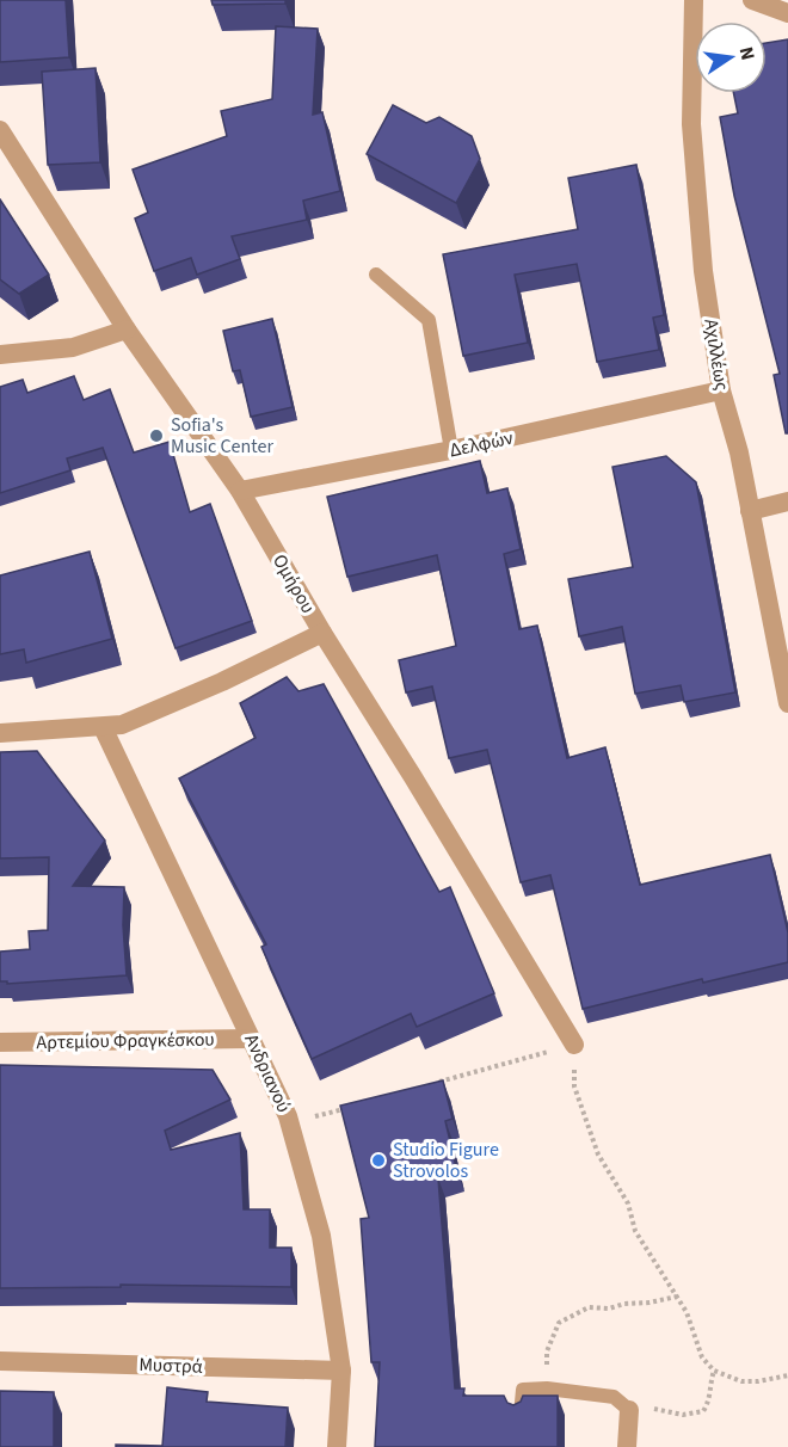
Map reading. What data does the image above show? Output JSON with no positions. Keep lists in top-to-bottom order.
{
  "streets": {
    "street": [
      "Αχιλλέως",
      "Δελφών",
      "Ομήρου",
      "Αρτεμίου Φραγκέσκου",
      "Ανδριανού",
      "Μυστρά"
    ]
  },
  "crossings": [
    ["Αχιλλέως", "Δελφών"],
    ["Δελφών", "Ομήρου"],
    ["Αρτεμίου Φραγκέσκου", "Ανδριανού"],
    ["Ανδριανού", "Μυστρά"]
  ],
  "places": ["Sofia's Music Center", "Studio Figure Strovolos"],
  "north": "right"
}
